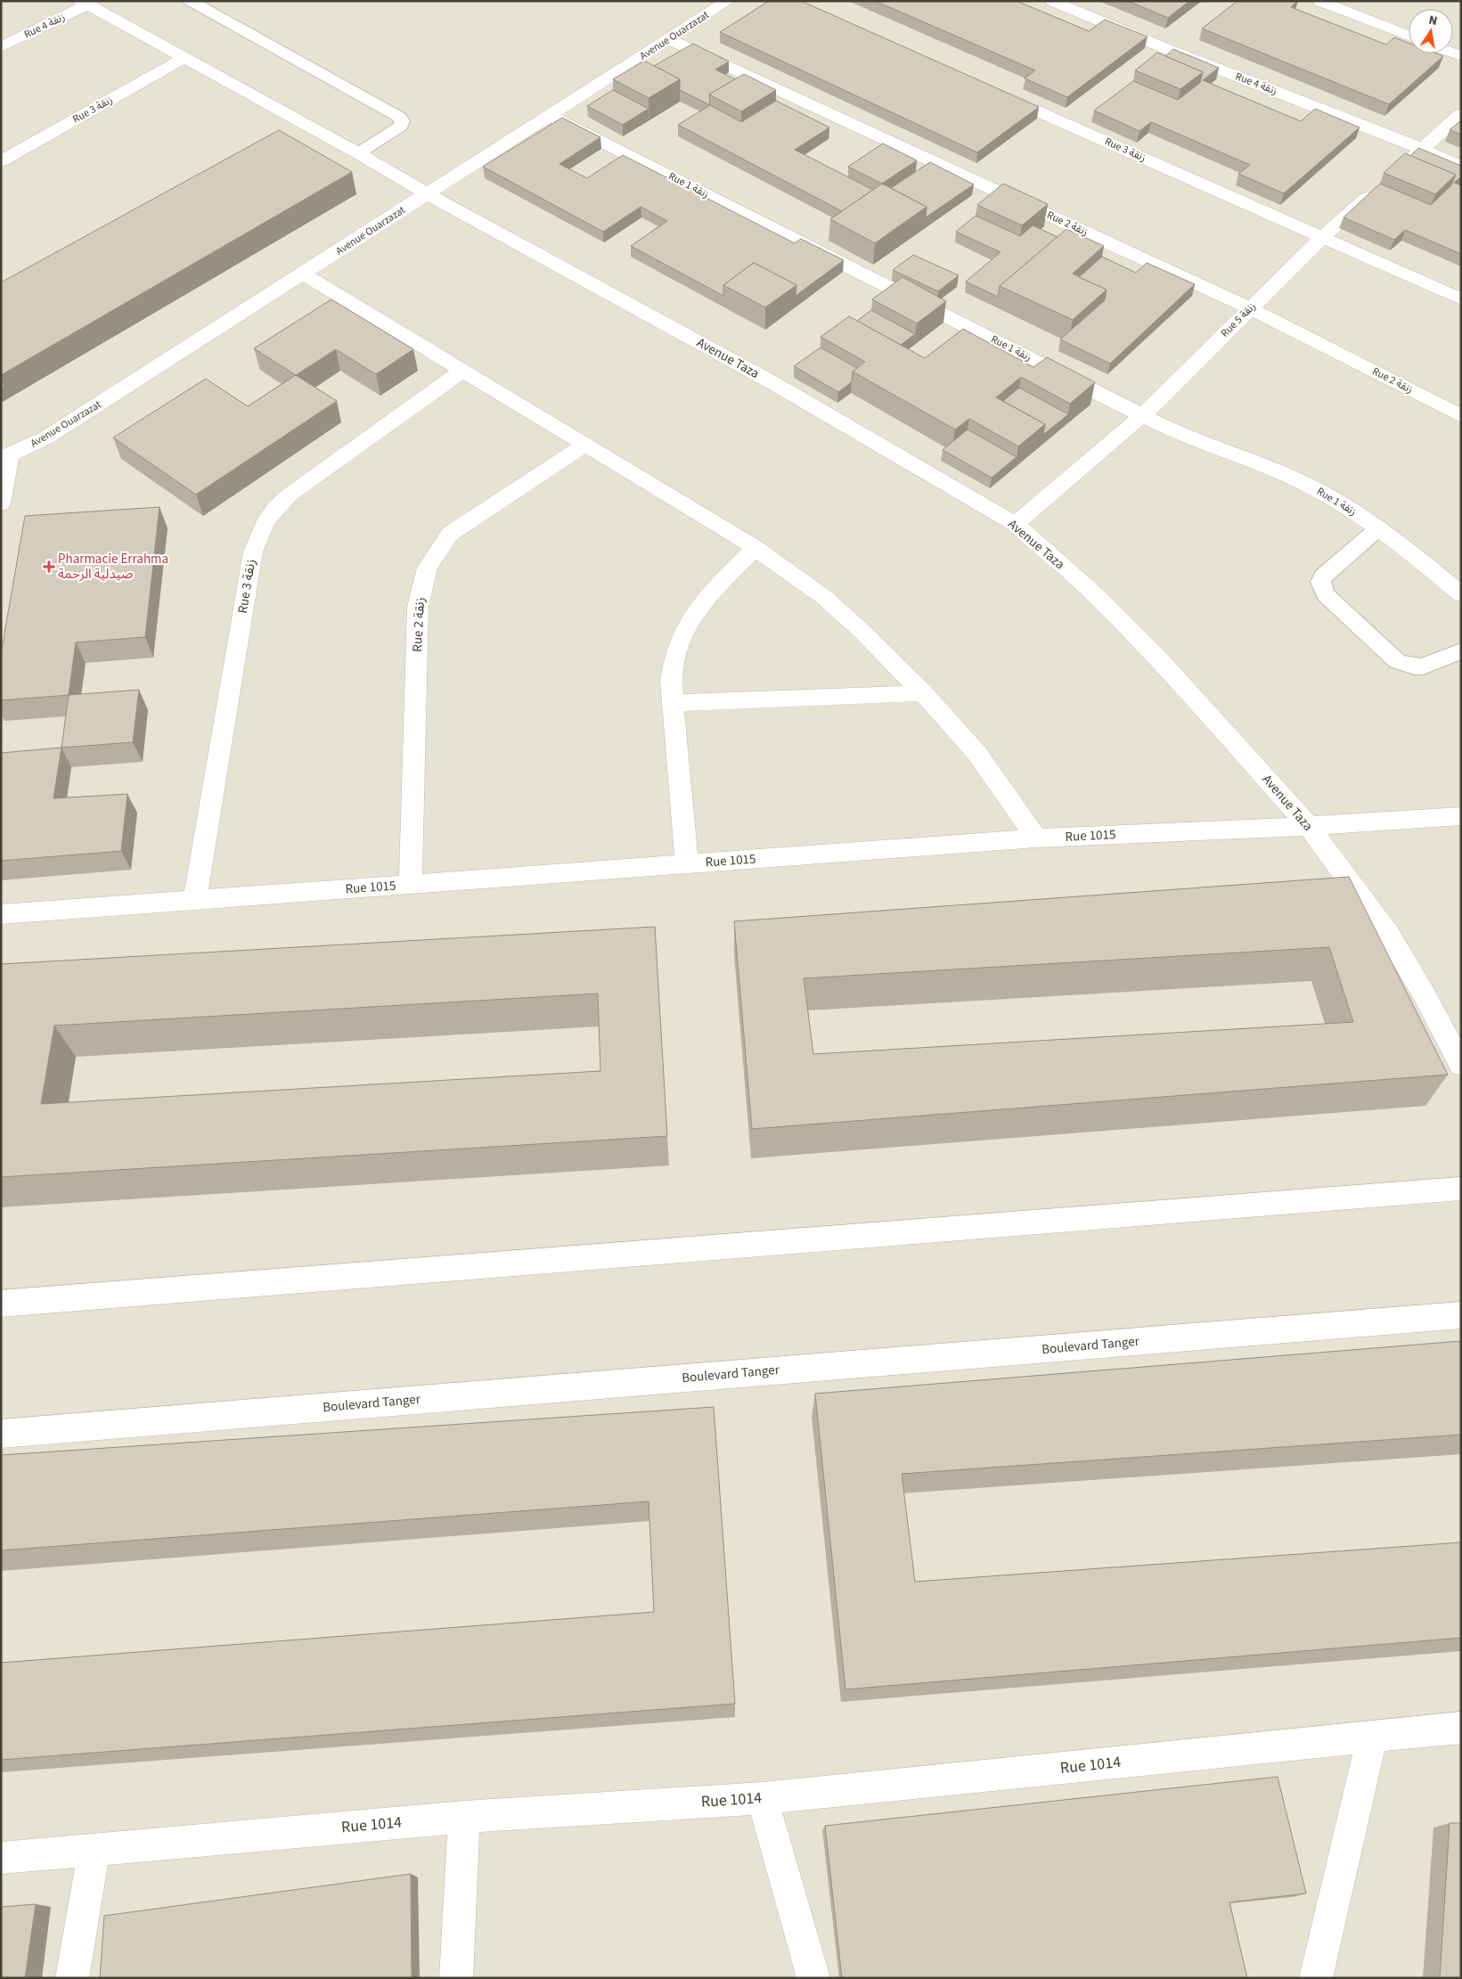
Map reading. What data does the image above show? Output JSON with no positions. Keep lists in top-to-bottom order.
{
  "streets": {
    "street": [
      "Rue 4 زنقة",
      "Avenue Ouarzazat",
      "Rue 3 زنقة",
      "Rue 1 زنقة",
      "Rue 2 زنقة",
      "Rue 5 زنقة",
      "Avenue Taza",
      "Rue 1015",
      "Boulevard Tanger",
      "Rue 1014"
    ]
  },
  "crossings": [
    ["Rue 4 زنقة", "Rue 5 زنقة"],
    ["Rue 4 زنقة", "Avenue Taza"],
    ["Avenue Ouarzazat", "Rue 1 زنقة"],
    ["Avenue Ouarzazat", "Rue 2 زنقة"],
    ["Avenue Ouarzazat", "Avenue Taza"],
    ["Rue 3 زنقة", "Rue 5 زنقة"],
    ["Rue 3 زنقة", "Avenue Taza"],
    ["Rue 3 زنقة", "Rue 1015"],
    ["Rue 1 زنقة", "Rue 5 زنقة"],
    ["Rue 2 زنقة", "Rue 5 زنقة"],
    ["Rue 2 زنقة", "Rue 1015"],
    ["Rue 5 زنقة", "Avenue Taza"],
    ["Avenue Taza", "Rue 1015"]
  ],
  "places": {
    "health": ["Pharmacie Errahma صيدلية الرحمة"]
  },
  "north": "top"
}
